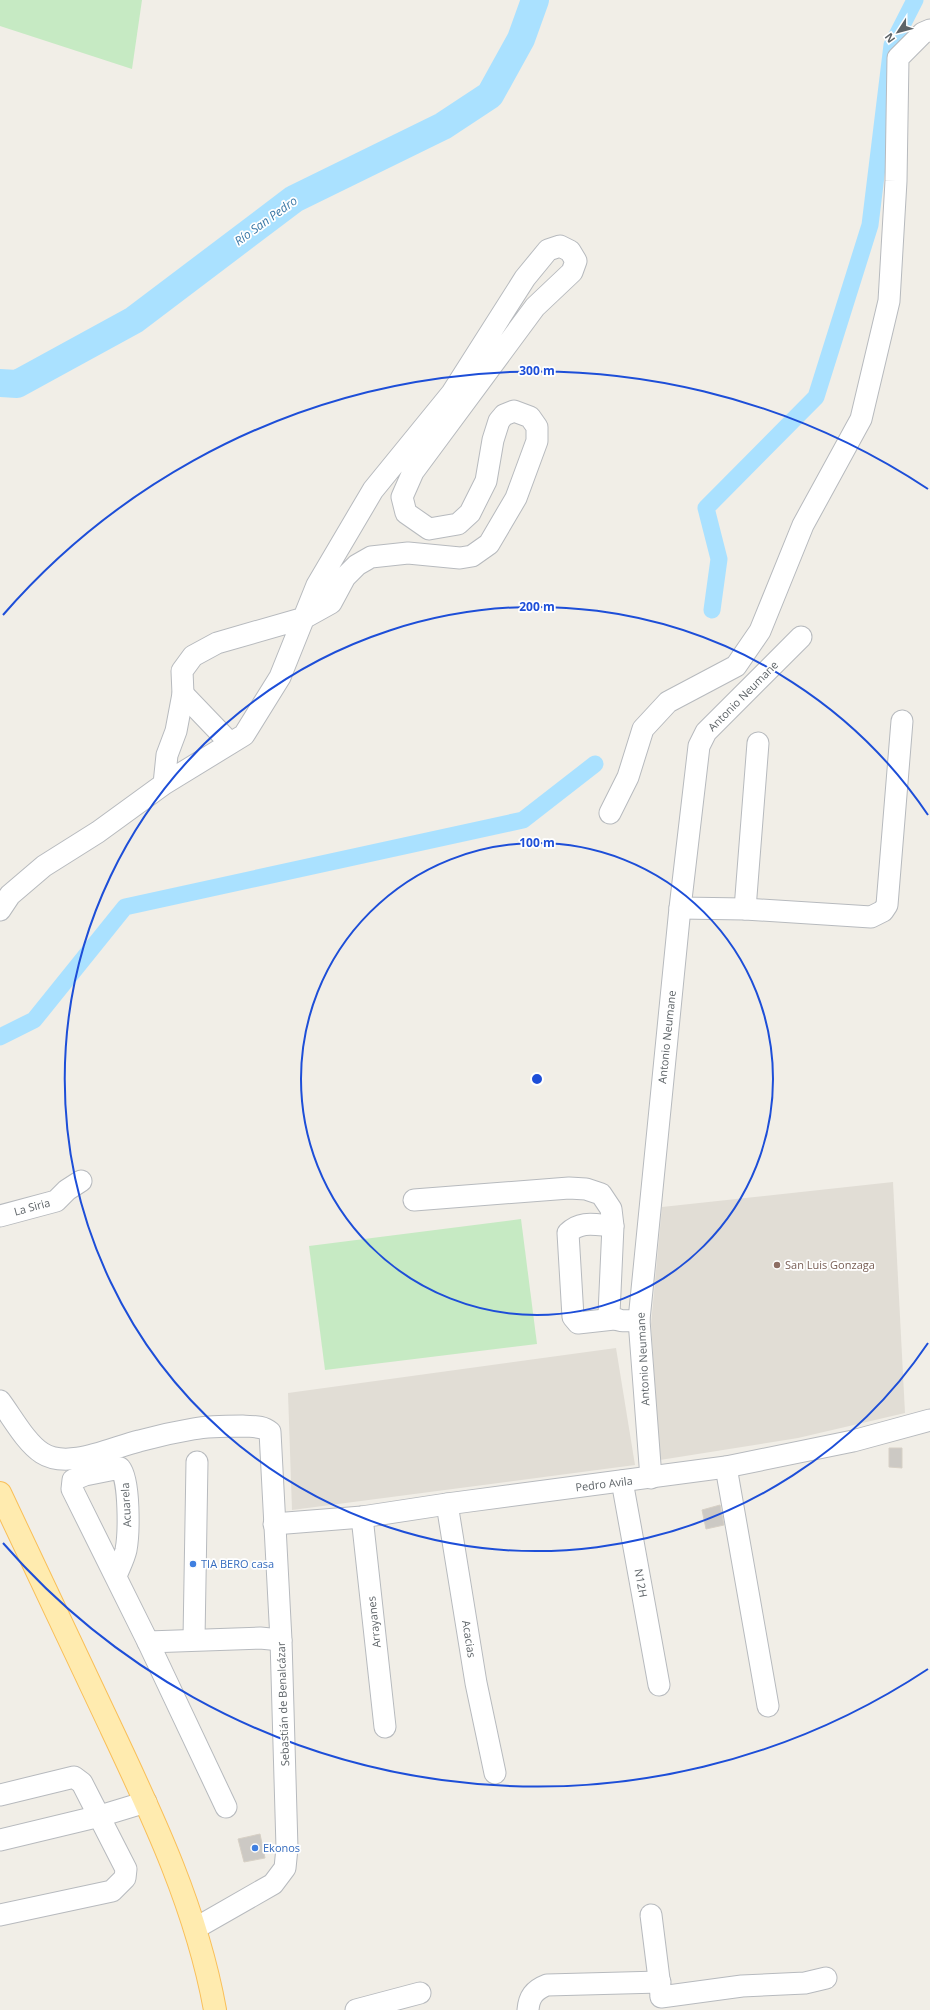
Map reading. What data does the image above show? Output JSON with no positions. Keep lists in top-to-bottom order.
{
  "streets": {
    "street": [
      "Antonio Neumane",
      "La Siria",
      "Pedro Avila",
      "Acuarela",
      "N12H",
      "Arrayanes",
      "Acacias",
      "Sebastián de Benalcázar"
    ]
  },
  "crossings": [
    ["Antonio Neumane", "Pedro Avila"],
    ["Pedro Avila", "N12H"],
    ["Pedro Avila", "Arrayanes"],
    ["Pedro Avila", "Acacias"],
    ["Pedro Avila", "Sebastián de Benalcázar"]
  ],
  "water": ["Río San Pedro"],
  "places": ["San Luis Gonzaga", "TIA BERO casa", "Ekonos"],
  "north": "bottom left",
  "rings": ["300 m", "200 m", "100 m"]
}
